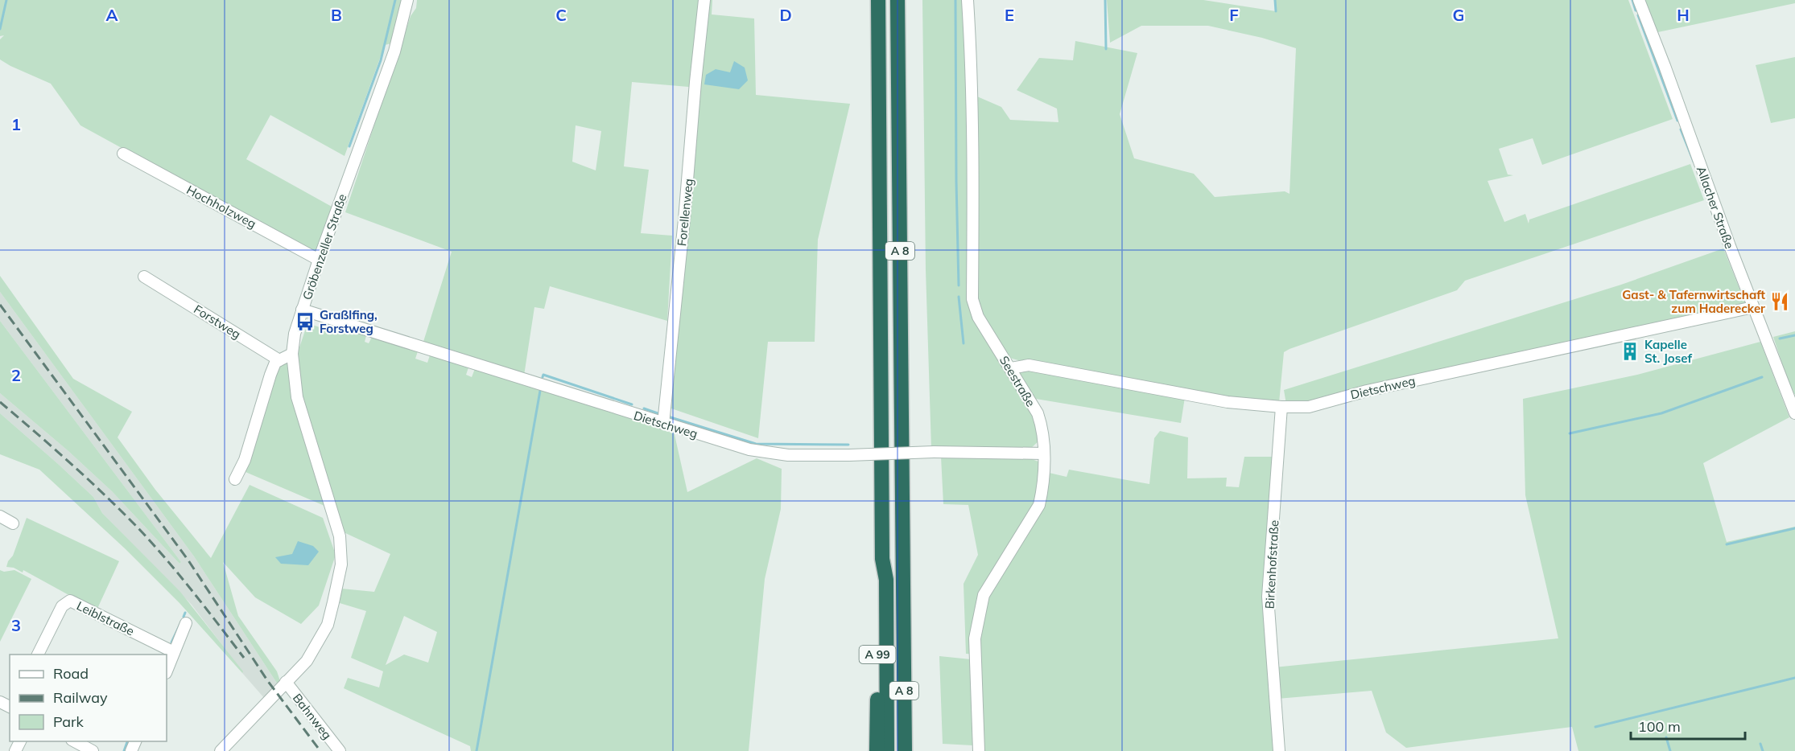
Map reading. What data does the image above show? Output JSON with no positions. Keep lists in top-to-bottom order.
{
  "streets": {
    "highway": ["A 8", "A 99"],
    "street": [
      "Hochholzweg",
      "Allacher Straße",
      "Forellenweg",
      "Gröbenzeller Straße",
      "Forstweg",
      "Seestraße",
      "Dietschweg",
      "Birkenhofstraße",
      "Leiblstraße",
      "Bahnweg"
    ]
  },
  "crossings": [
    ["Hochholzweg", "Gröbenzeller Straße"],
    ["Allacher Straße", "Dietschweg"],
    ["Forellenweg", "Dietschweg"],
    ["Gröbenzeller Straße", "Dietschweg"],
    ["Gröbenzeller Straße", "Bahnweg"],
    ["A 8", "A 99"],
    ["Seestraße", "Dietschweg"],
    ["Dietschweg", "Birkenhofstraße"]
  ],
  "places": {
    "restaurant": ["Gast- & Tafernwirtschaft zum Haderecker"],
    "bus stop": ["Graßlfing, Forstweg"],
    "building": ["Kapelle St. Josef"]
  },
  "legend": ["Road", "Railway", "Park"],
  "scale_bar": "100 m",
  "grid": {
    "columns": [
      "A",
      "B",
      "C",
      "D",
      "E",
      "F",
      "G",
      "H"
    ],
    "rows": ["1", "2", "3"]
  }
}
